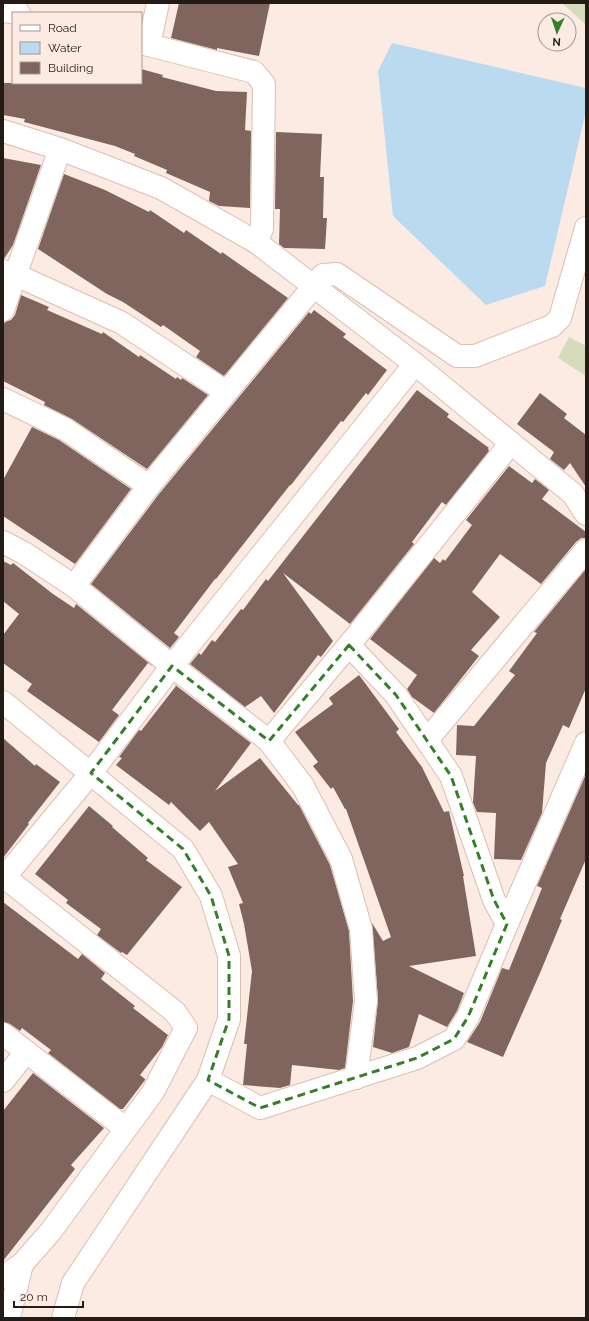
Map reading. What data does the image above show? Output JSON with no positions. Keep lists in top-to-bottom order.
{
  "legend": ["Road", "Water", "Building"],
  "scale_bar": "20 m",
  "north": "bottom"
}
